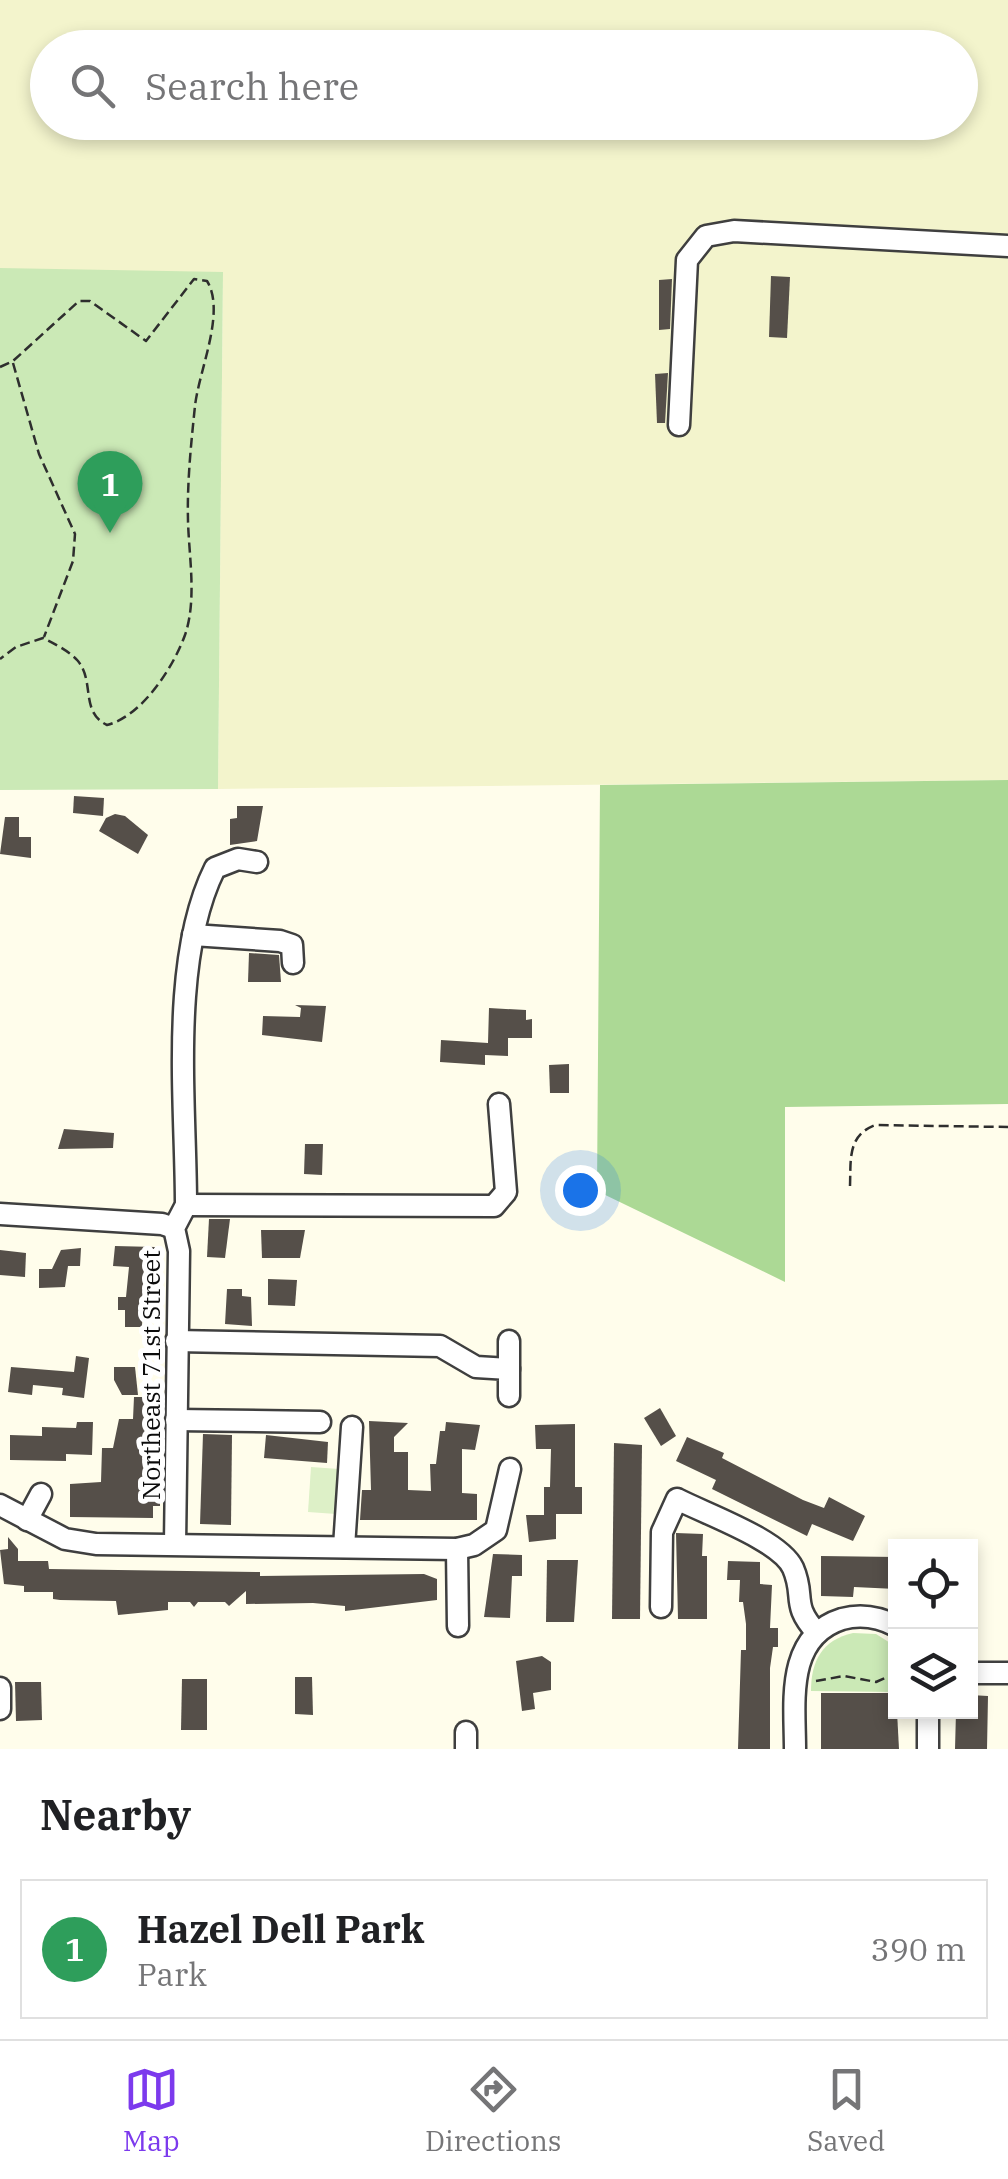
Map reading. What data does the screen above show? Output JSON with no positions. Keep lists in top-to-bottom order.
{
  "streets": {
    "street": ["Northeast 71st Street"]
  },
  "page": {
    "search": "Search here",
    "pins": "1",
    "heading": "Nearby",
    "list": [
      {
        "mark": "1",
        "name": "Hazel Dell Park",
        "note": "Park",
        "value": "390 m"
      }
    ],
    "nav": ["Map", "Directions", "Saved"]
  }
}
